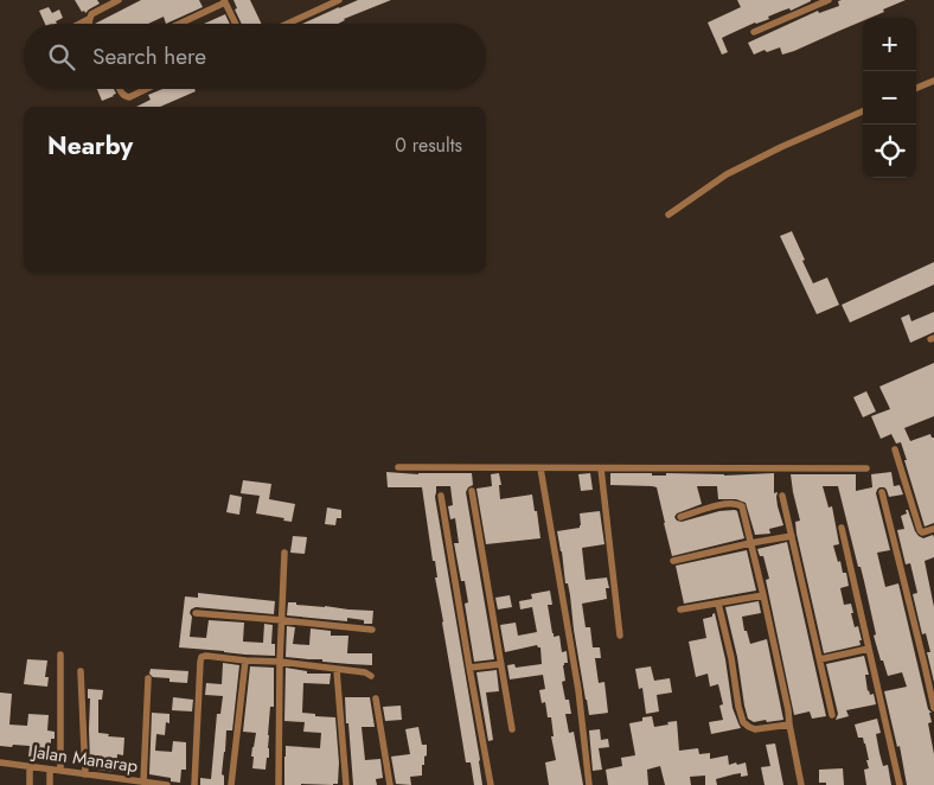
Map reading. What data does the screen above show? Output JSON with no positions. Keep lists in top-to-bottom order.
{
  "streets": {
    "street": ["Jalan Manarap"]
  },
  "page": {
    "map_buttons": ["+", "−"],
    "search": "Search here",
    "heading": ["Nearby", "0 results"]
  }
}
